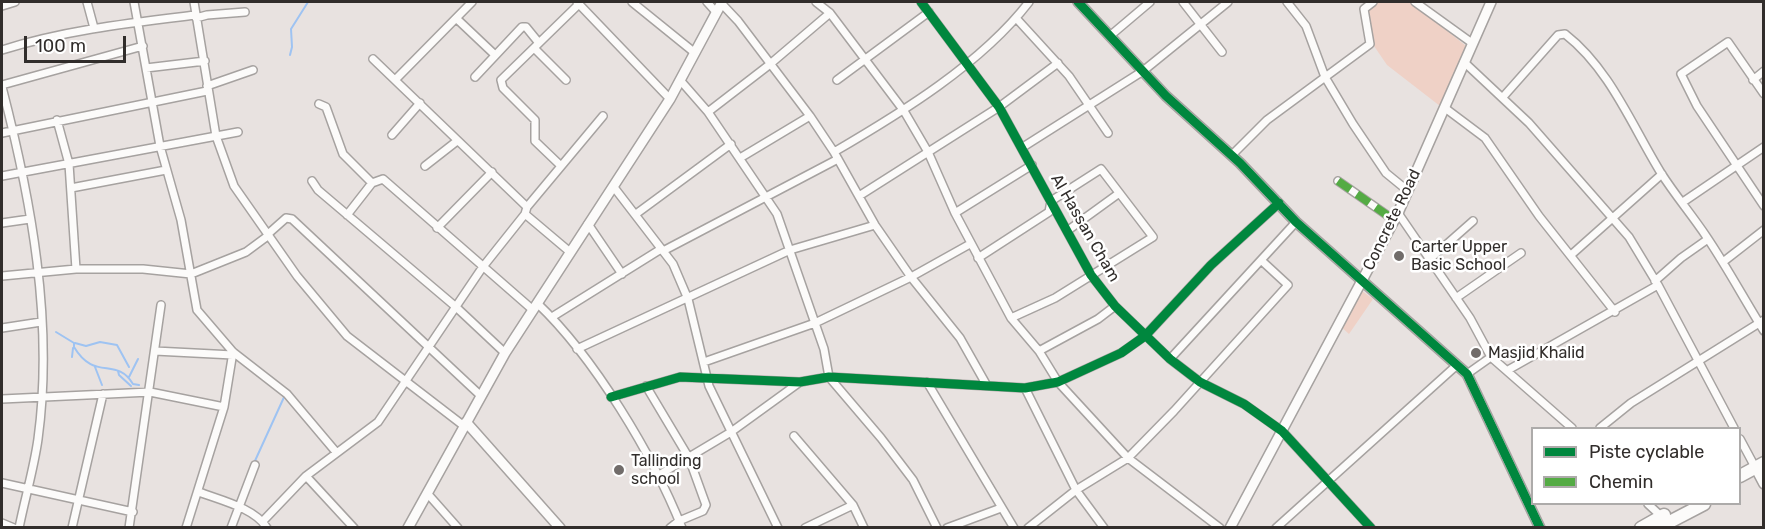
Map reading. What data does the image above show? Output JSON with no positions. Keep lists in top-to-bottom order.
{
  "streets": {
    "street": ["Concrete Road", "Al Hassan Cham"]
  },
  "crossings": [
    ["Concrete Road", "Al Hassan Cham"]
  ],
  "places": ["Carter Upper Basic School", "Masjid Khalid", "Tallinding school"],
  "legend": ["Piste cyclable", "Chemin"],
  "scale_bar": "100 m"
}
